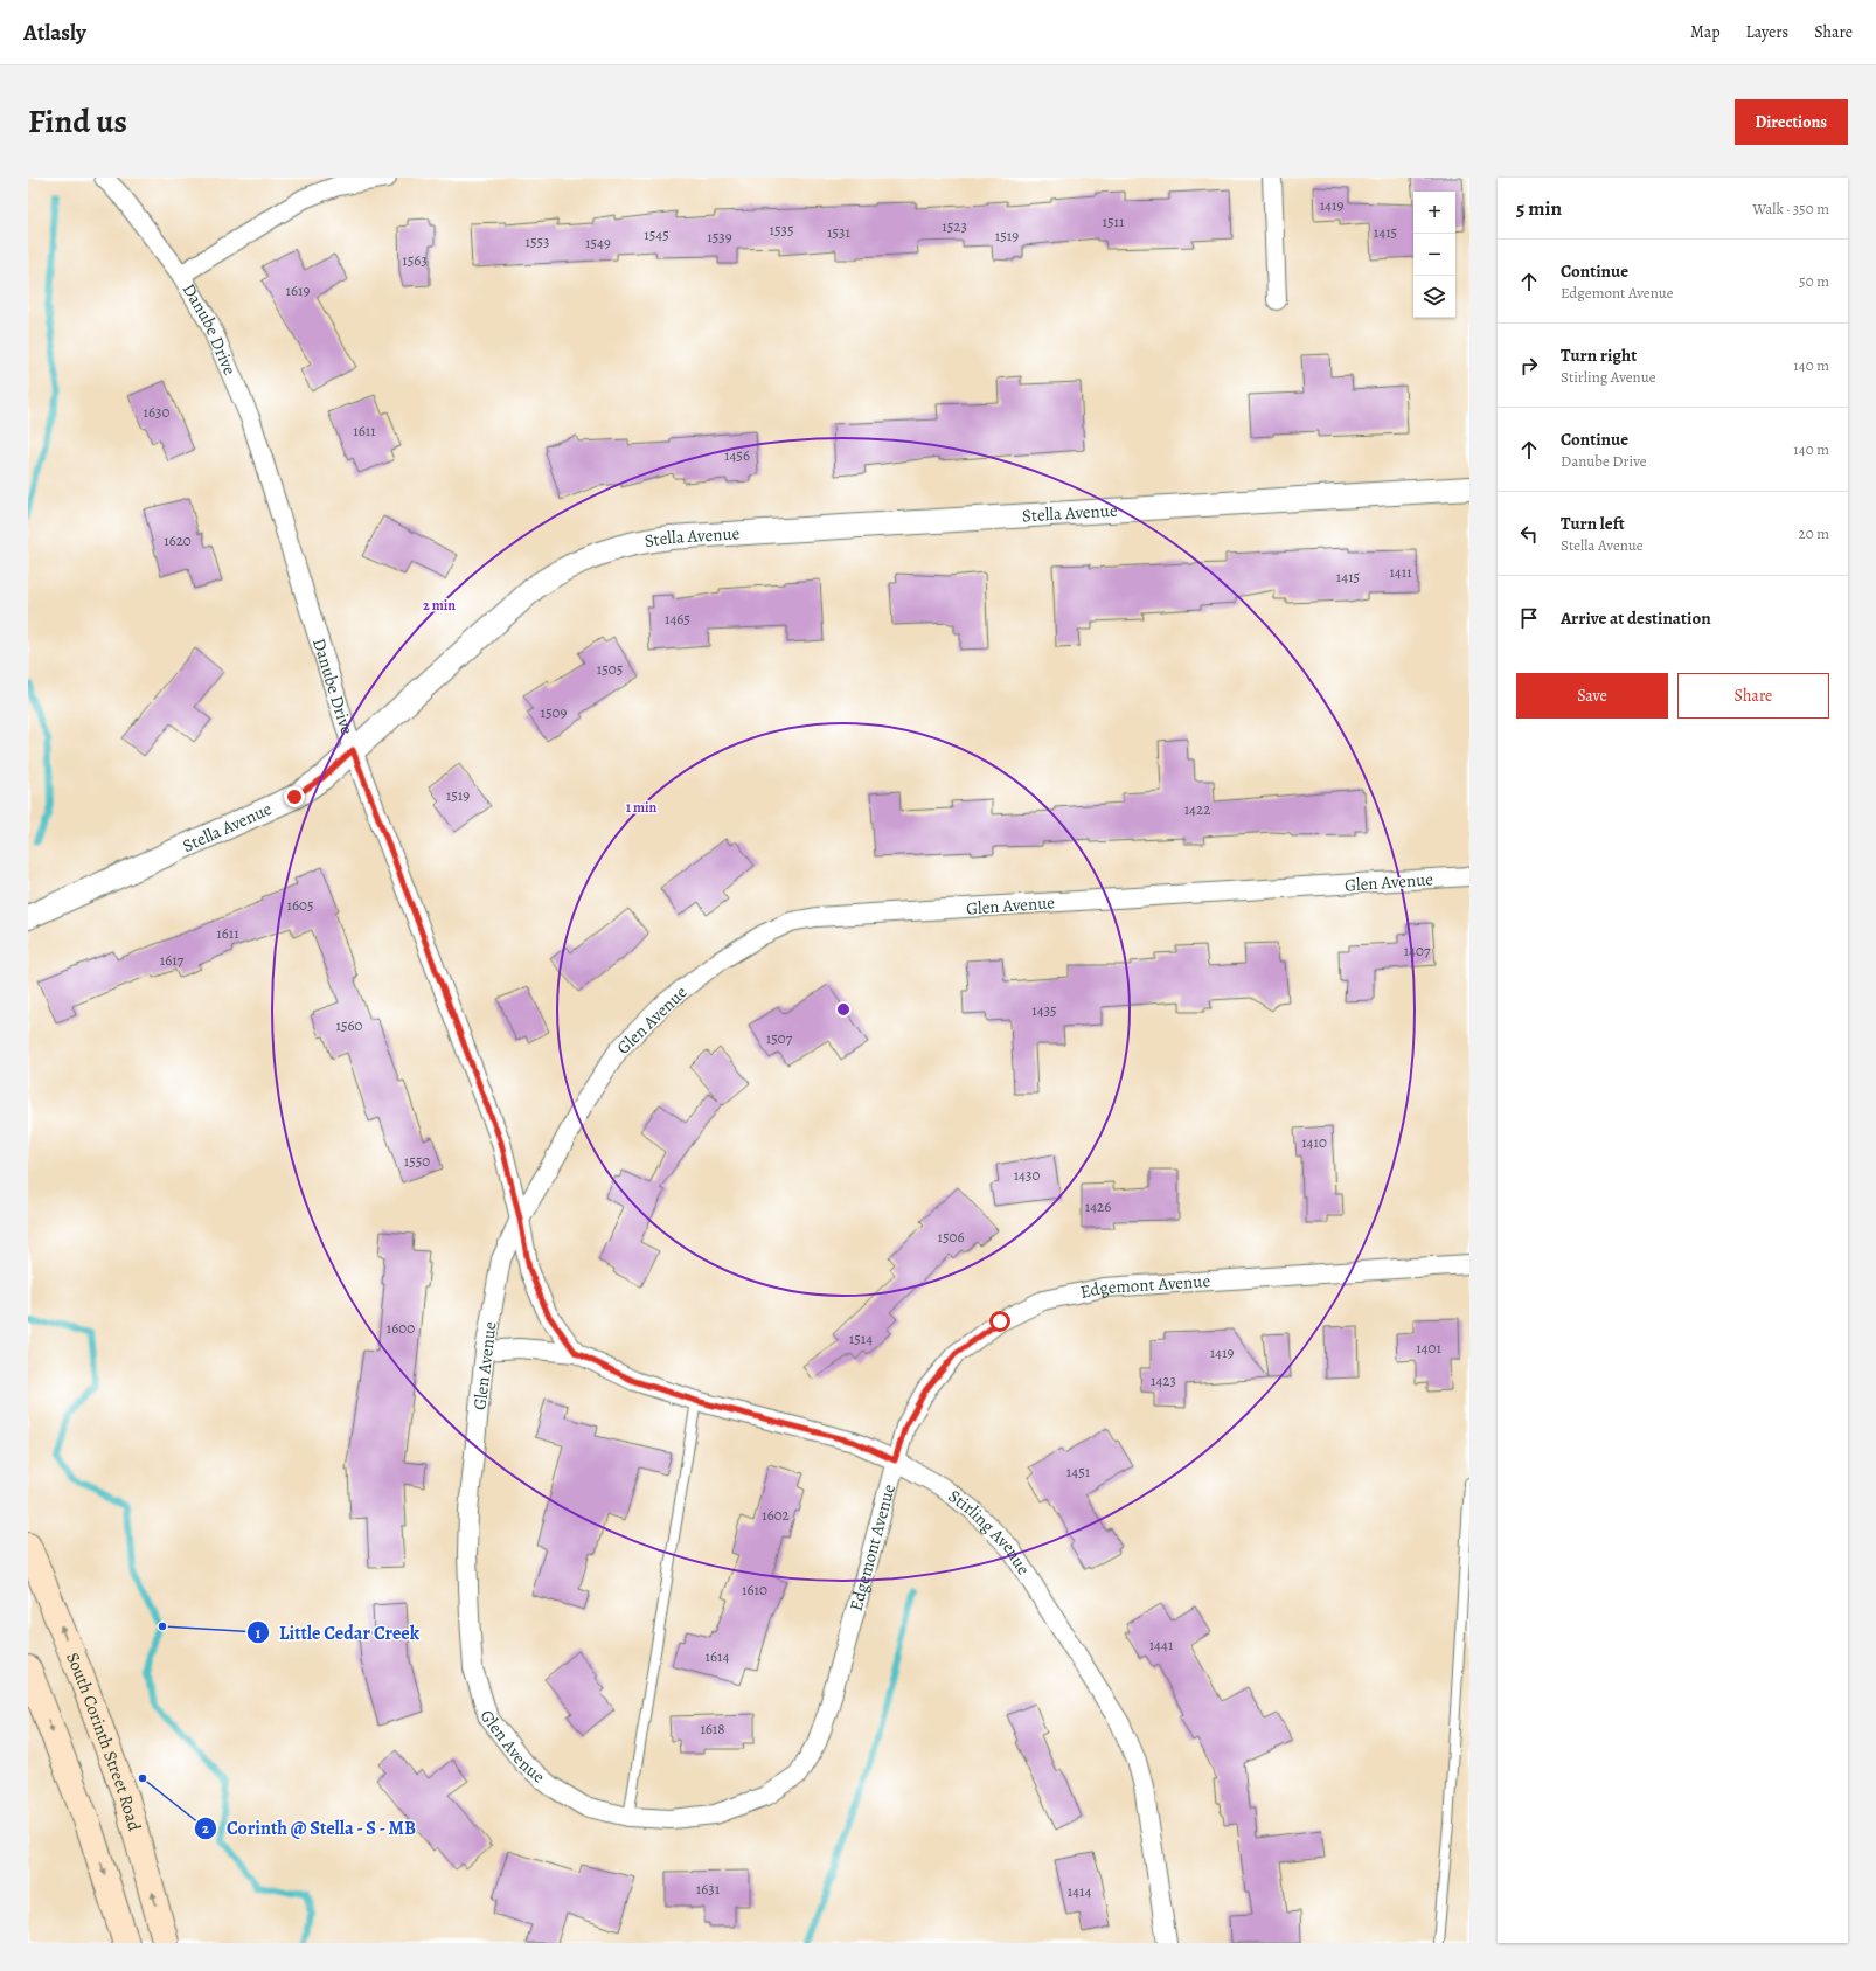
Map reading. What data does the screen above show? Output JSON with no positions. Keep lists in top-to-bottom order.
{
  "streets": {
    "main road": ["South Corinth Street Road"],
    "street": [
      "Danube Drive",
      "Stella Avenue",
      "Glen Avenue",
      "Edgemont Avenue",
      "Stirling Avenue"
    ]
  },
  "crossings": [
    ["Danube Drive", "Stella Avenue"],
    ["Danube Drive", "Glen Avenue"],
    ["Danube Drive", "Stirling Avenue"],
    ["Glen Avenue", "Edgemont Avenue"],
    ["Glen Avenue", "Stirling Avenue"],
    ["Edgemont Avenue", "Stirling Avenue"]
  ],
  "places": ["Little Cedar Creek", "Corinth @ Stella - S - MB"],
  "house_numbers": [
    "1419",
    "1511",
    "1523",
    "1535",
    "1531",
    "1415",
    "1545",
    "1519",
    "1539",
    "1553",
    "1549",
    "1563",
    "1619",
    "1630",
    "1611",
    "1456",
    "1620",
    "1411",
    "1415",
    "1465",
    "1505",
    "1509",
    "1519",
    "1422",
    "1605",
    "1611",
    "1407",
    "1617",
    "1435",
    "1560",
    "1507",
    "1410",
    "1550",
    "1430",
    "1426",
    "1506",
    "1600",
    "1514",
    "1401",
    "1419",
    "1423",
    "1451",
    "1602",
    "1610",
    "1441",
    "1614",
    "1618",
    "1631",
    "1414"
  ],
  "page": {
    "header": "Atlasly",
    "nav": ["Map", "Layers", "Share"],
    "title": "Find us",
    "buttons": [
      "Directions",
      ["Save", "Share"]
    ],
    "heading": ["5 min", "Walk · 350 m"],
    "map_buttons": ["+", "−"],
    "list": [
      ["Continue", "Edgemont Avenue", "50 m"],
      ["Turn right", "Stirling Avenue", "140 m"],
      ["Continue", "Danube Drive", "140 m"],
      ["Turn left", "Stella Avenue", "20 m"],
      "Arrive at destination"
    ]
  },
  "rings": ["2 min", "1 min"]
}
